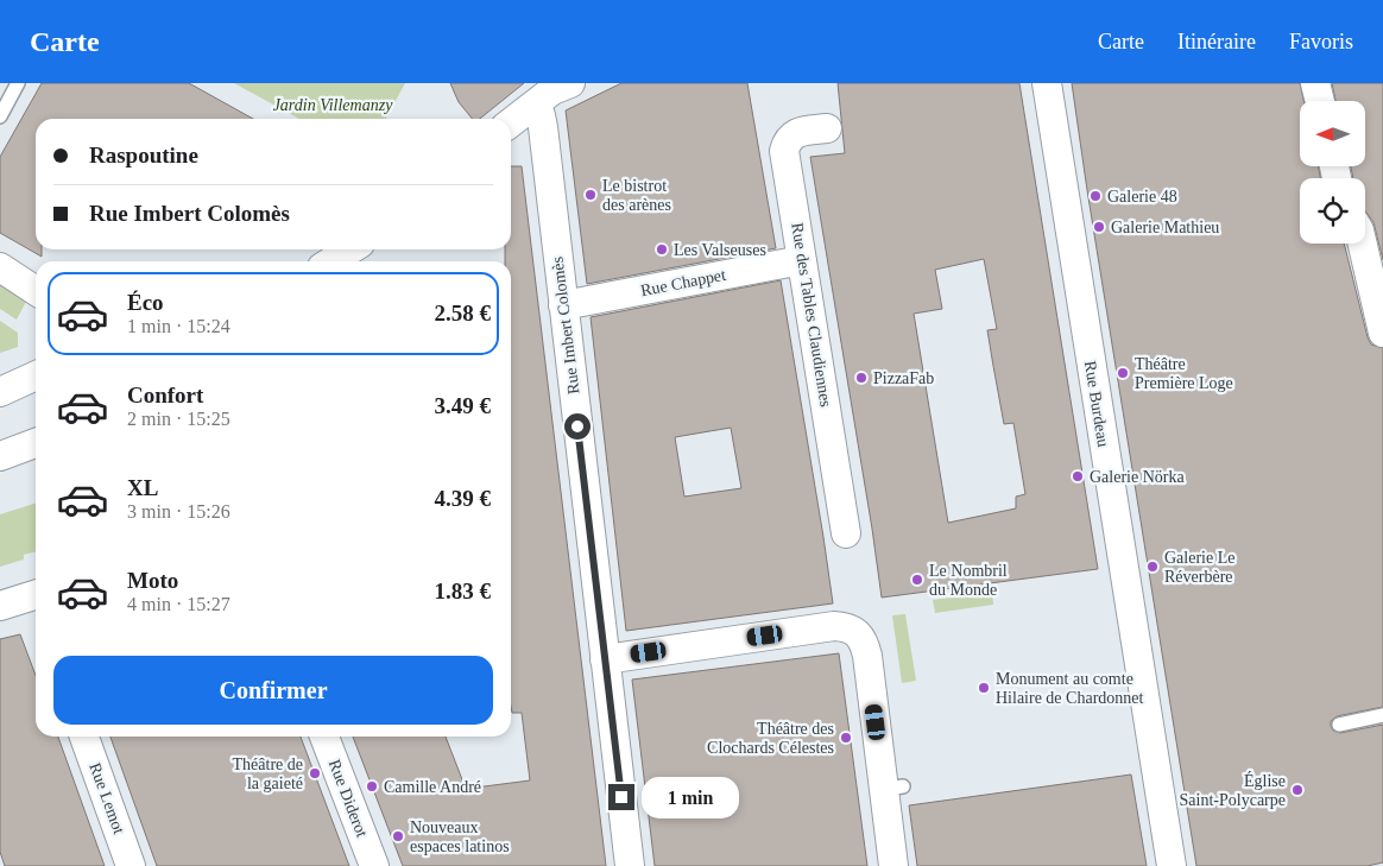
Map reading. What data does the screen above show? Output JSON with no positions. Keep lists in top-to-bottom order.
{
  "streets": {
    "street": [
      "Rue Chappet",
      "Rue des Tables Claudiennes",
      "Rue Imbert Colomès",
      "Rue Burdeau",
      "Rue Lemot",
      "Rue Diderot"
    ]
  },
  "crossings": [
    ["Rue Chappet", "Rue des Tables Claudiennes"],
    ["Rue Chappet", "Rue Imbert Colomès"]
  ],
  "parks": ["Jardin Villemanzy"],
  "places": [
    "Le bistrot des arènes",
    "Galerie 48",
    "Galerie Mathieu",
    "Les Valseuses",
    "Théâtre Première Loge",
    "PizzaFab",
    "Galerie Nörka",
    "Galerie Le Réverbère",
    "Le Nombril du Monde",
    "Monument au comte Hilaire de Chardonnet",
    "Théâtre des Clochards Célestes",
    "Théâtre de la gaieté",
    "Camille André",
    "Église Saint-Polycarpe",
    "Nouveaux espaces latinos"
  ],
  "north": "left",
  "page": {
    "header": "Carte",
    "nav": ["Carte", "Itinéraire", "Favoris"],
    "banner": ["Raspoutine", "Rue Imbert Colomès"],
    "list": [
      {
        "name": "Éco",
        "note": "1 min · 15:24",
        "value": "2.58 €"
      },
      {
        "name": "Confort",
        "note": "2 min · 15:25",
        "value": "3.49 €"
      },
      {
        "name": "XL",
        "note": "3 min · 15:26",
        "value": "4.39 €"
      },
      {
        "name": "Moto",
        "note": "4 min · 15:27",
        "value": "1.83 €"
      }
    ],
    "buttons": "Confirmer",
    "bubble": "1 min"
  }
}
